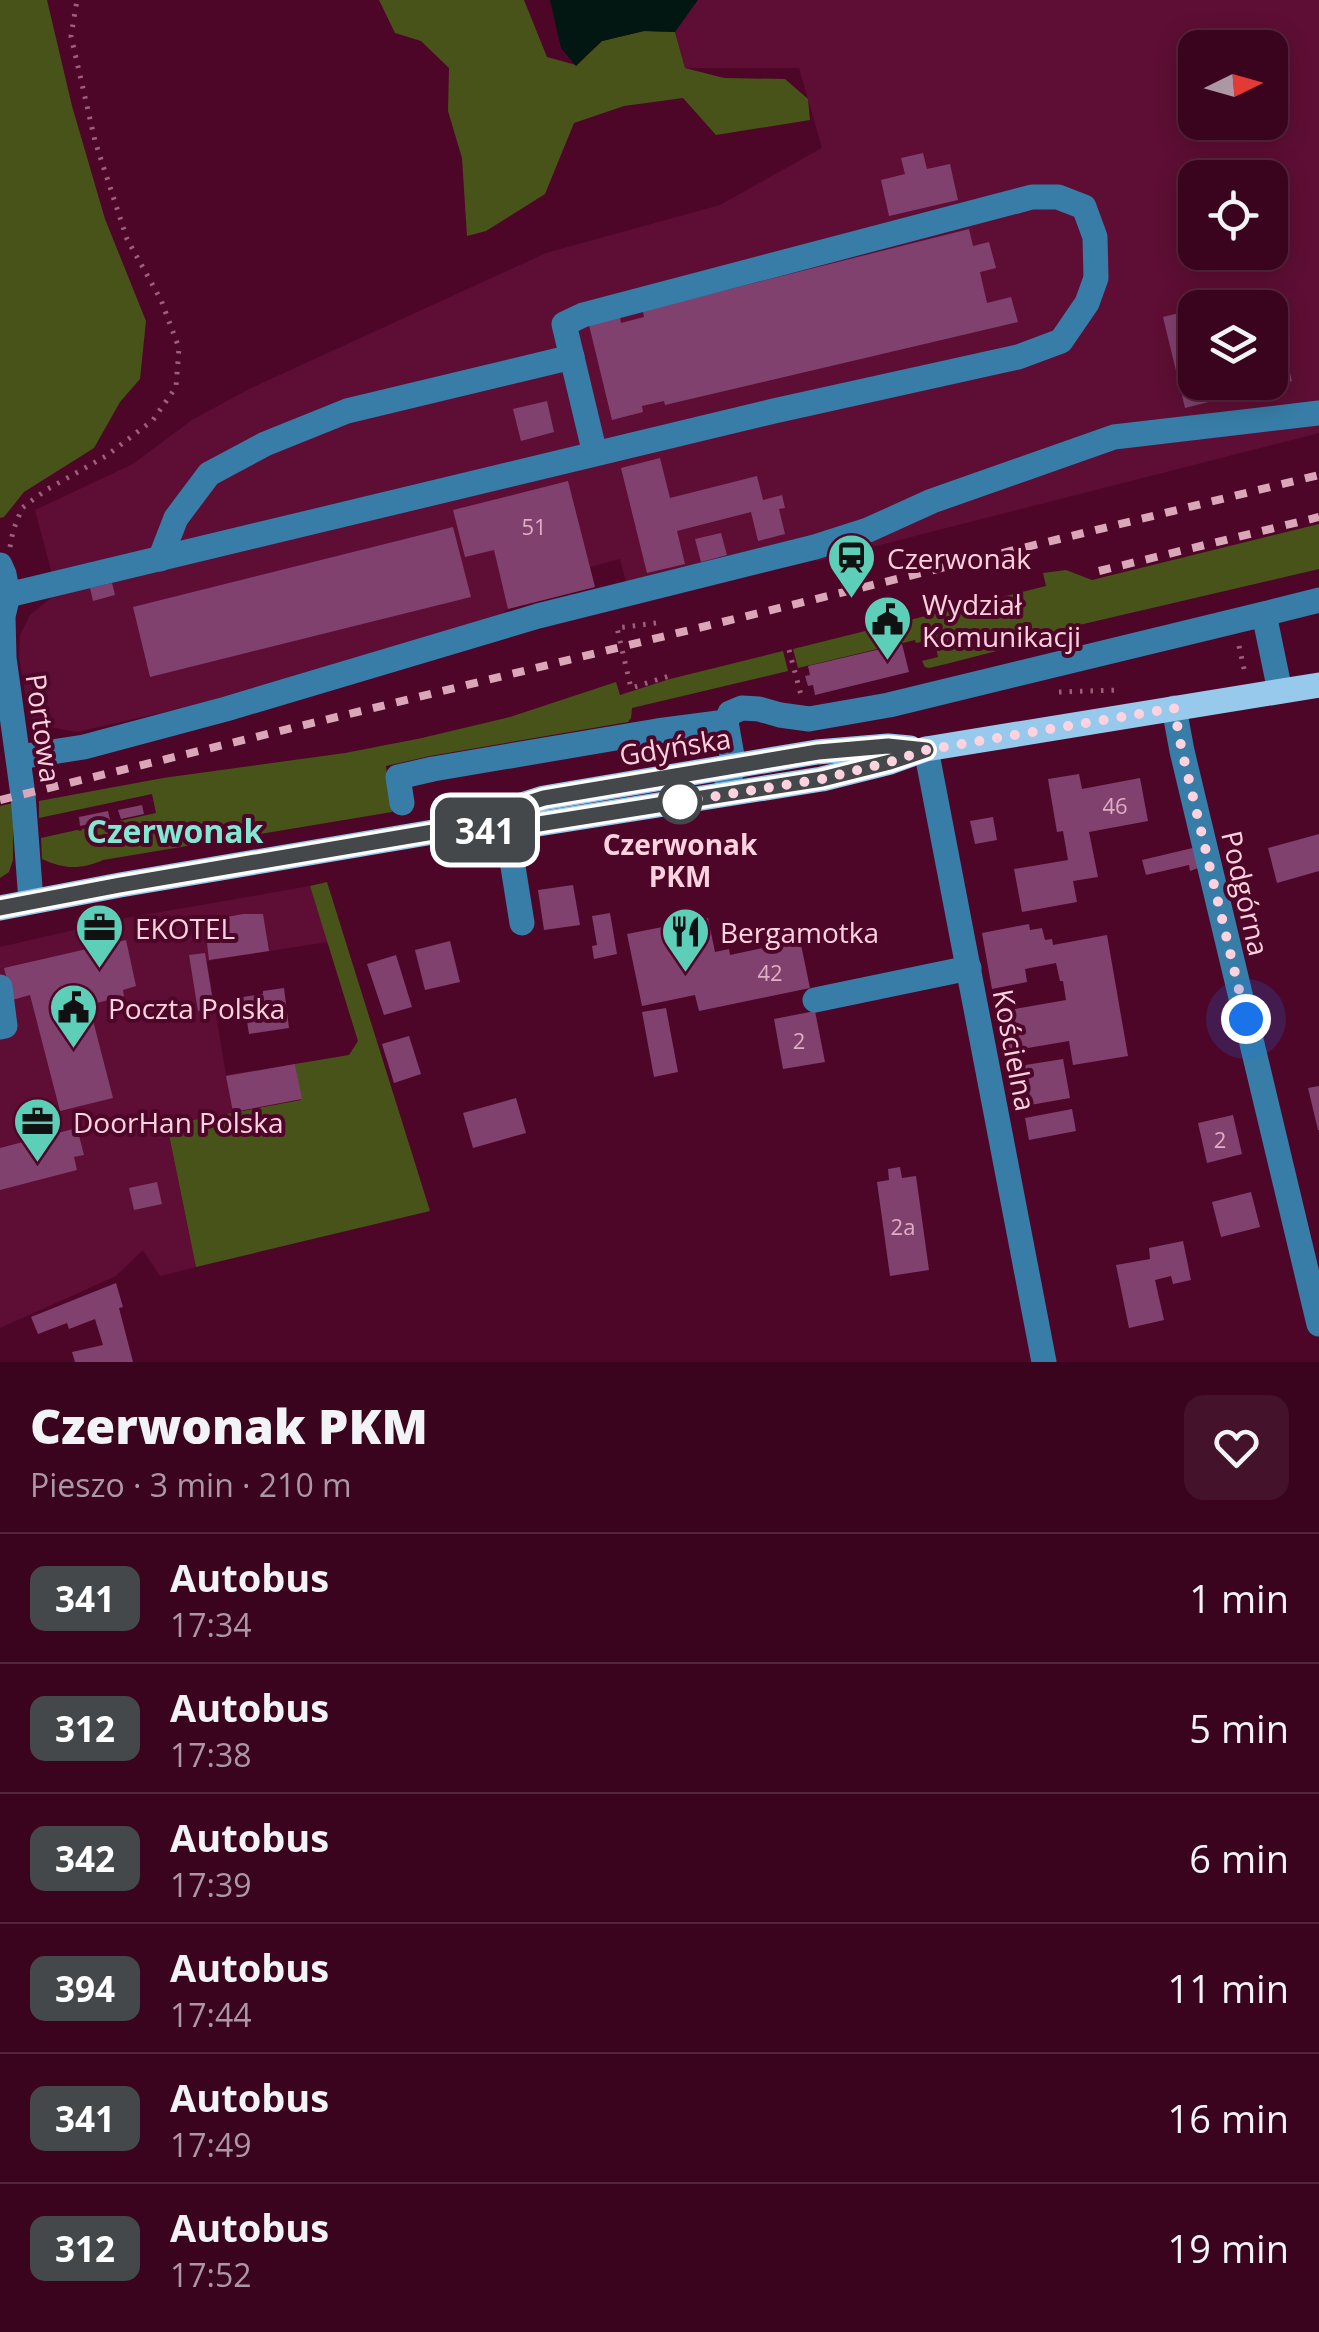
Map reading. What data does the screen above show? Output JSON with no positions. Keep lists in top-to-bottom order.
{
  "streets": {
    "main road": ["Gdyńska"],
    "street": ["Portowa", "Podgórna", "Kościelna"]
  },
  "crossings": [
    ["Portowa", "Gdyńska"],
    ["Gdyńska", "Podgórna"],
    ["Gdyńska", "Kościelna"]
  ],
  "districts": ["Czerwonak"],
  "places": {
    "station": ["Czerwonak"],
    "public building": ["Wydział Komunikacji", "Poczta Polska"],
    "other": ["Czerwonak PKM"],
    "office": ["EKOTEL", "DoorHan Polska"],
    "restaurant": ["Bergamotka"]
  },
  "lines": ["bus line 341"],
  "house_numbers": [
    "51",
    "46",
    "42",
    "2",
    "2",
    "2a"
  ],
  "north": "right",
  "page": {
    "on_map": "341",
    "heading": ["Czerwonak PKM", "Pieszo · 3 min · 210 m"],
    "list": [
      {
        "mark": "341",
        "name": "Autobus",
        "note": "17:34",
        "value": "1 min"
      },
      {
        "mark": "312",
        "name": "Autobus",
        "note": "17:38",
        "value": "5 min"
      },
      {
        "mark": "342",
        "name": "Autobus",
        "note": "17:39",
        "value": "6 min"
      },
      {
        "mark": "394",
        "name": "Autobus",
        "note": "17:44",
        "value": "11 min"
      },
      {
        "mark": "341",
        "name": "Autobus",
        "note": "17:49",
        "value": "16 min"
      },
      {
        "mark": "312",
        "name": "Autobus",
        "note": "17:52",
        "value": "19 min"
      }
    ]
  }
}
